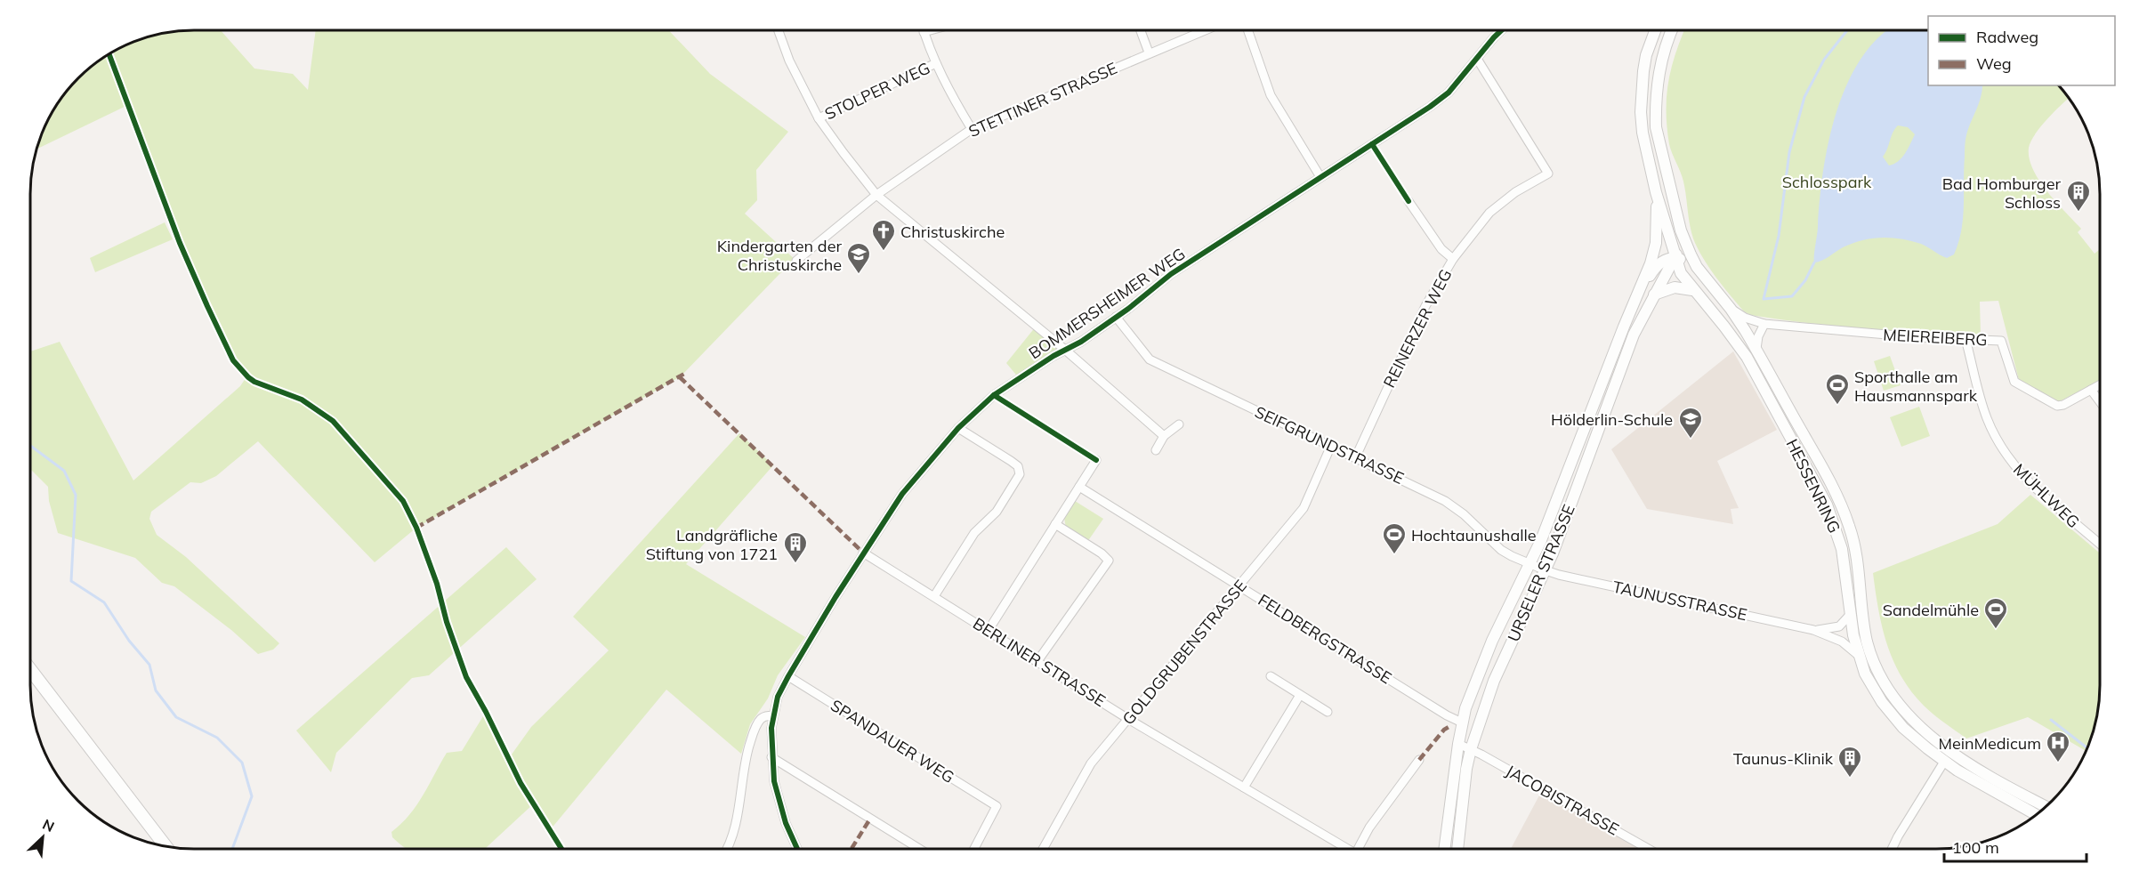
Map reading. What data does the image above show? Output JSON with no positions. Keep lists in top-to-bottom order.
{
  "streets": {
    "street": [
      "STOLPER WEG",
      "STETTINER STRASSE",
      "BOMMERSHEIMER WEG",
      "REINERZER WEG",
      "MEIEREIBERG",
      "SEIFGRUNDSTRASSE",
      "HESSENRING",
      "MÜHLWEG",
      "URSELER STRASSE",
      "TAUNUSSTRASSE",
      "FELDBERGSTRASSE",
      "GOLDGRUBENSTRASSE",
      "BERLINER STRASSE",
      "SPANDAUER WEG",
      "JACOBISTRASSE"
    ]
  },
  "crossings": [
    ["BOMMERSHEIMER WEG", "REINERZER WEG"],
    ["BOMMERSHEIMER WEG", "SEIFGRUNDSTRASSE"],
    ["BOMMERSHEIMER WEG", "BERLINER STRASSE"],
    ["BOMMERSHEIMER WEG", "SPANDAUER WEG"],
    ["REINERZER WEG", "SEIFGRUNDSTRASSE"],
    ["MEIEREIBERG", "HESSENRING"],
    ["MEIEREIBERG", "MÜHLWEG"],
    ["SEIFGRUNDSTRASSE", "URSELER STRASSE"],
    ["SEIFGRUNDSTRASSE", "TAUNUSSTRASSE"],
    ["SEIFGRUNDSTRASSE", "GOLDGRUBENSTRASSE"],
    ["HESSENRING", "URSELER STRASSE"],
    ["HESSENRING", "TAUNUSSTRASSE"],
    ["URSELER STRASSE", "TAUNUSSTRASSE"],
    ["URSELER STRASSE", "FELDBERGSTRASSE"],
    ["URSELER STRASSE", "JACOBISTRASSE"],
    ["FELDBERGSTRASSE", "GOLDGRUBENSTRASSE"],
    ["GOLDGRUBENSTRASSE", "BERLINER STRASSE"]
  ],
  "parks": ["Schlosspark"],
  "places": {
    "building": ["Bad Homburger Schloss", "Landgräfliche Stiftung von 1721", "Taunus-Klinik"],
    "church": ["Christuskirche"],
    "school or university": ["Kindergarten der Christuskirche", "Hölderlin-Schule"],
    "sports": ["Sporthalle am Hausmannspark", "Hochtaunushalle", "Sandelmühle"],
    "hospital": ["MeinMedicum"]
  },
  "legend": ["Radweg", "Weg"],
  "scale_bar": "100 m",
  "north": "top right"
}
